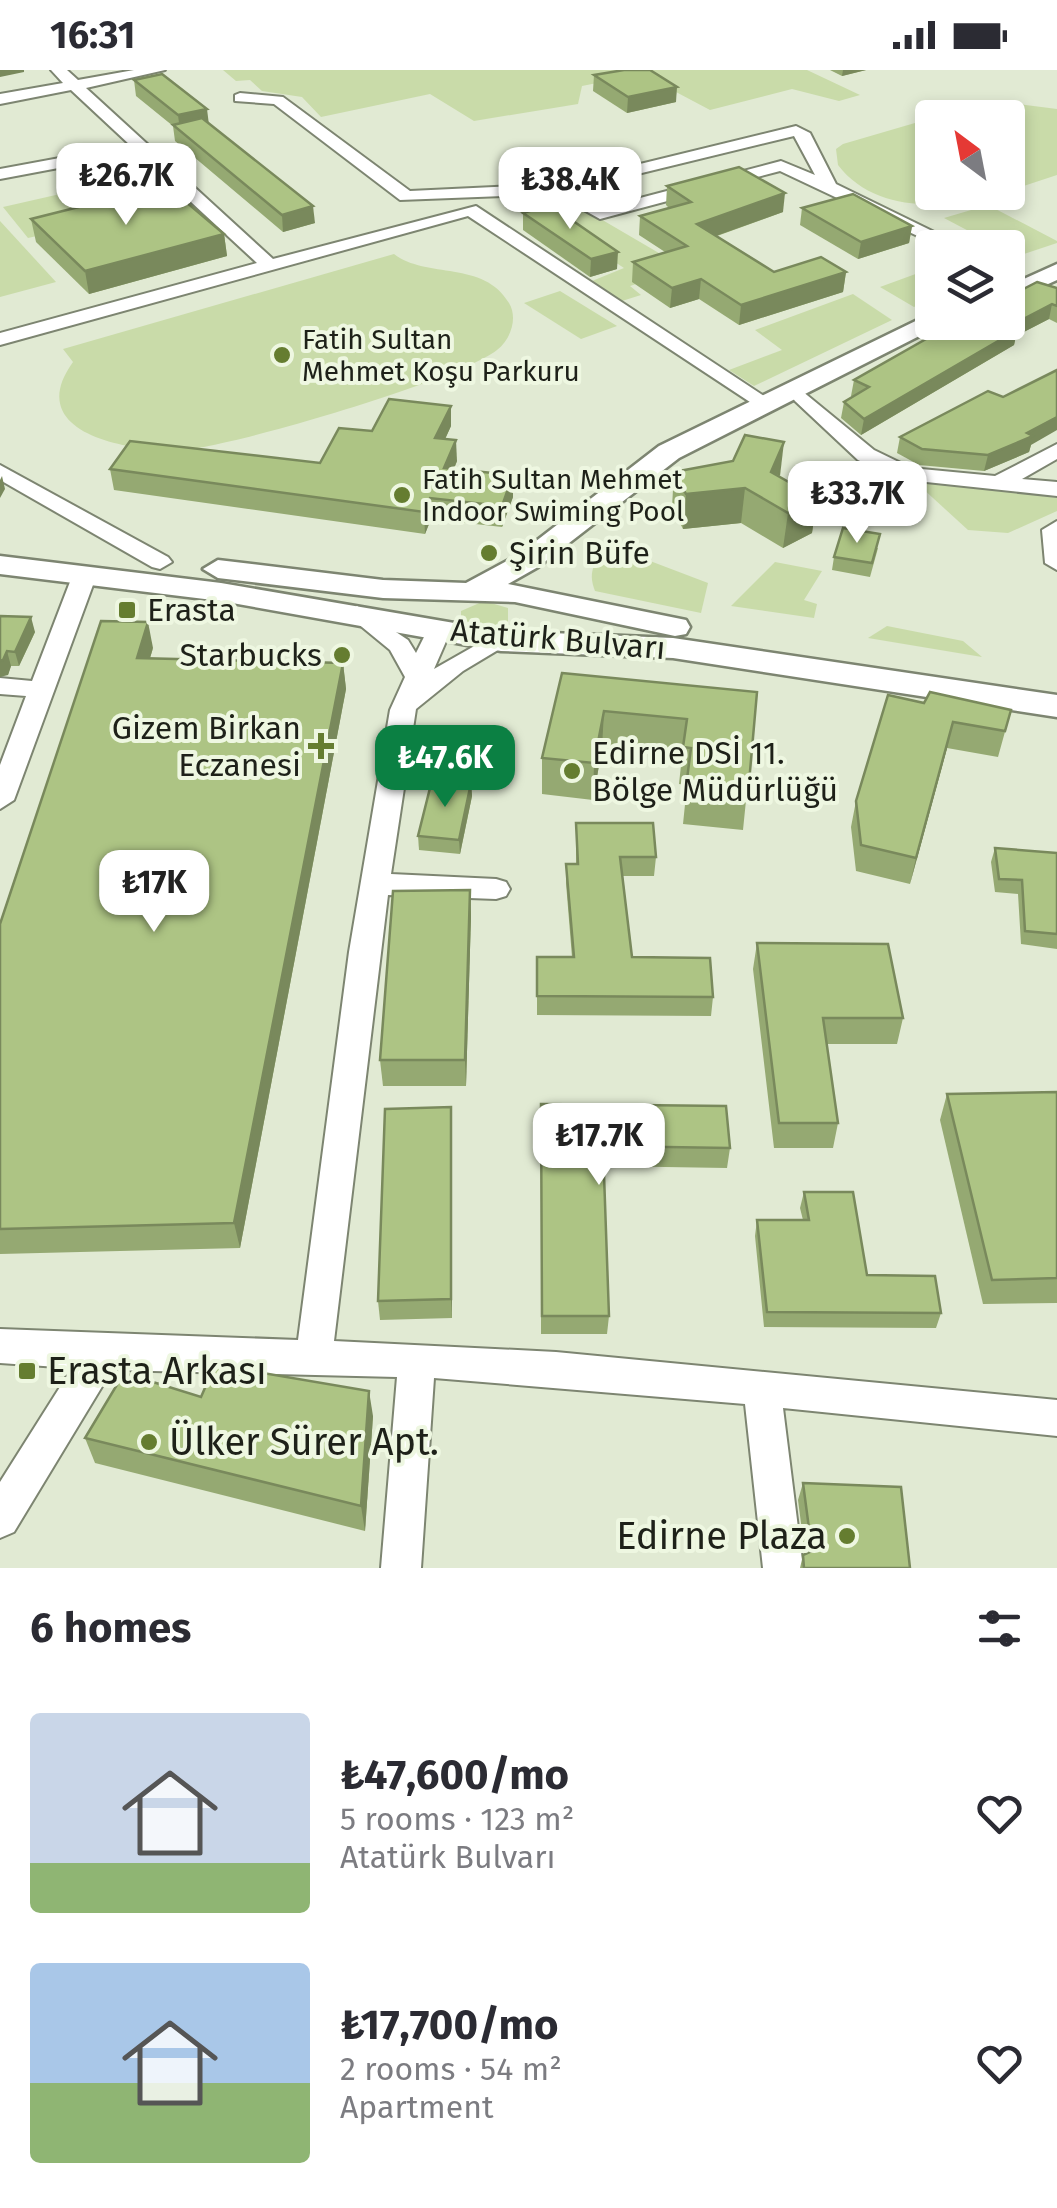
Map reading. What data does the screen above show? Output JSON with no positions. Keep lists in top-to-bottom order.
{
  "streets": {
    "main road": ["Atatürk Bulvarı"]
  },
  "places": {
    "other": [
      "Fatih Sultan Mehmet Koşu Parkuru",
      "Fatih Sultan Mehmet Indoor Swiming Pool",
      "Şirin Büfe",
      "Starbucks",
      "Edirne DSİ 11. Bölge Müdürlüğü",
      "Ülker Sürer Apt.",
      "Edirne Plaza"
    ],
    "transit": ["Erasta", "Erasta Arkası"],
    "health": ["Gizem Birkan Eczanesi"]
  },
  "north": "top left",
  "page": {
    "status": "16:31",
    "price": [
      "₺26.7K",
      "₺38.4K",
      "₺33.7K",
      "₺47.6K",
      "₺17K",
      "₺17.7K"
    ],
    "heading": "6 homes",
    "list": [
      {
        "name": "₺47,600/mo",
        "note": "5 rooms · 123 m² · Atatürk Bulvarı"
      },
      {
        "name": "₺17,700/mo",
        "note": "2 rooms · 54 m² · Apartment"
      }
    ]
  }
}
